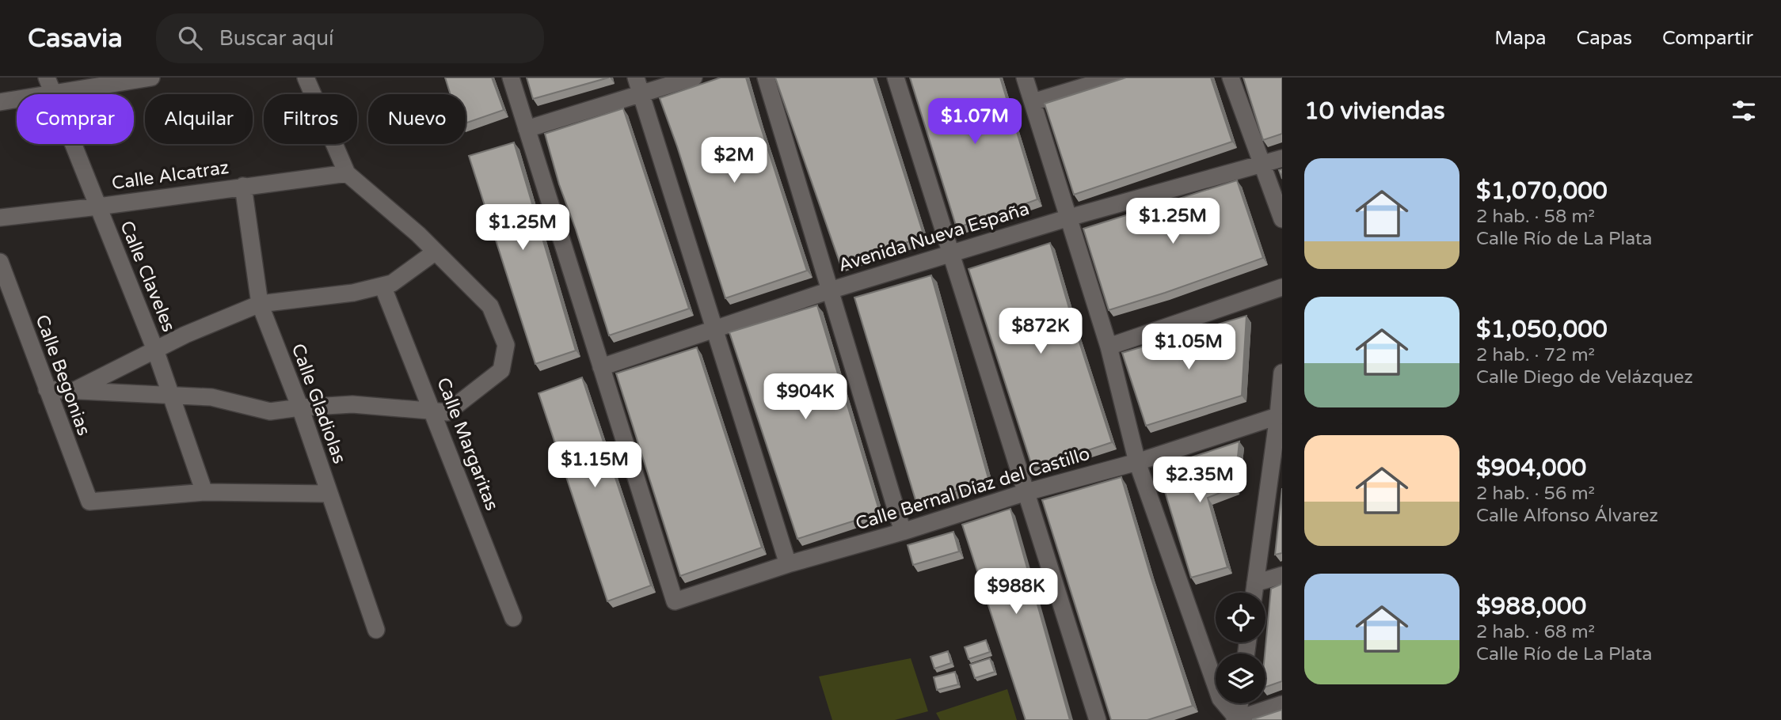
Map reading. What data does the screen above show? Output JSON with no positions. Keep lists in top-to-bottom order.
{
  "streets": {
    "street": [
      "Calle Alcatraz",
      "Avenida Nueva España",
      "Calle Claveles",
      "Calle Begonias",
      "Calle Gladiolas",
      "Calle Margaritas",
      "Calle Bernal Díaz del Castillo"
    ]
  },
  "crossings": [
    ["Calle Alcatraz", "Calle Claveles"],
    ["Calle Alcatraz", "Calle Gladiolas"],
    ["Avenida Nueva España", "Calle Bernal Díaz del Castillo"],
    ["Calle Claveles", "Calle Begonias"]
  ],
  "page": {
    "header": "Casavia",
    "search": "Buscar aquí",
    "nav": ["Mapa", "Capas", "Compartir"],
    "heading": "10 viviendas",
    "chip": [
      "Comprar",
      "Alquilar",
      "Filtros",
      "Nuevo"
    ],
    "price": [
      "$1.07M",
      "$2M",
      "$1.25M",
      "$1.25M",
      "$872K",
      "$1.05M",
      "$904K",
      "$1.15M",
      "$2.35M",
      "$988K"
    ],
    "list": [
      {
        "name": "$1,070,000",
        "note": "2 hab. · 58 m² · Calle Río de La Plata"
      },
      {
        "name": "$1,050,000",
        "note": "2 hab. · 72 m² · Calle Diego de Velázquez"
      },
      {
        "name": "$904,000",
        "note": "2 hab. · 56 m² · Calle Alfonso Álvarez"
      },
      {
        "name": "$988,000",
        "note": "2 hab. · 68 m² · Calle Río de La Plata"
      }
    ]
  }
}
